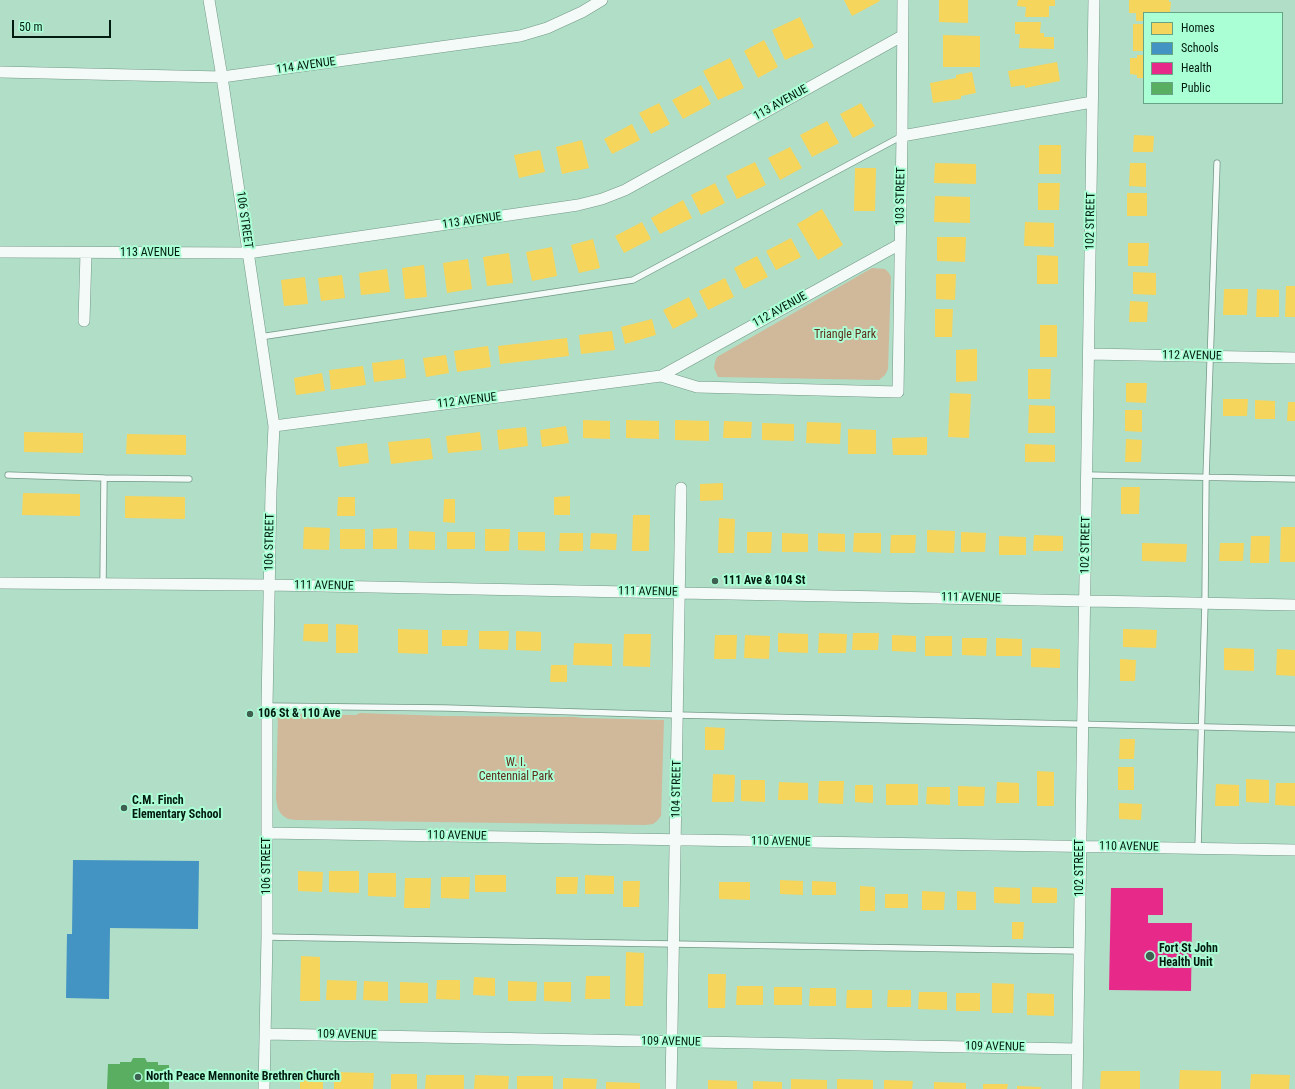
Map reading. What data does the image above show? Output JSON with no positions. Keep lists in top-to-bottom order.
{
  "streets": {
    "street": [
      "114 AVENUE",
      "113 AVENUE",
      "103 STREET",
      "106 STREET",
      "102 STREET",
      "112 AVENUE",
      "111 AVENUE",
      "104 STREET",
      "110 AVENUE",
      "109 AVENUE"
    ]
  },
  "crossings": [
    ["114 AVENUE", "106 STREET"],
    ["113 AVENUE", "103 STREET"],
    ["113 AVENUE", "106 STREET"],
    ["103 STREET", "112 AVENUE"],
    ["106 STREET", "112 AVENUE"],
    ["106 STREET", "111 AVENUE"],
    ["106 STREET", "110 AVENUE"],
    ["106 STREET", "109 AVENUE"],
    ["102 STREET", "112 AVENUE"],
    ["102 STREET", "111 AVENUE"],
    ["102 STREET", "110 AVENUE"],
    ["102 STREET", "109 AVENUE"],
    ["111 AVENUE", "104 STREET"],
    ["104 STREET", "110 AVENUE"],
    ["104 STREET", "109 AVENUE"]
  ],
  "parks": ["Triangle Park", "W. I. Centennial Park"],
  "places": [
    "111 Ave & 104 St",
    "106 St & 110 Ave",
    "C.M. Finch Elementary School",
    "Fort St John Health Unit",
    "North Peace Mennonite Brethren Church"
  ],
  "legend": [
    "Homes",
    "Schools",
    "Health",
    "Public"
  ],
  "scale_bar": "50 m"
}
